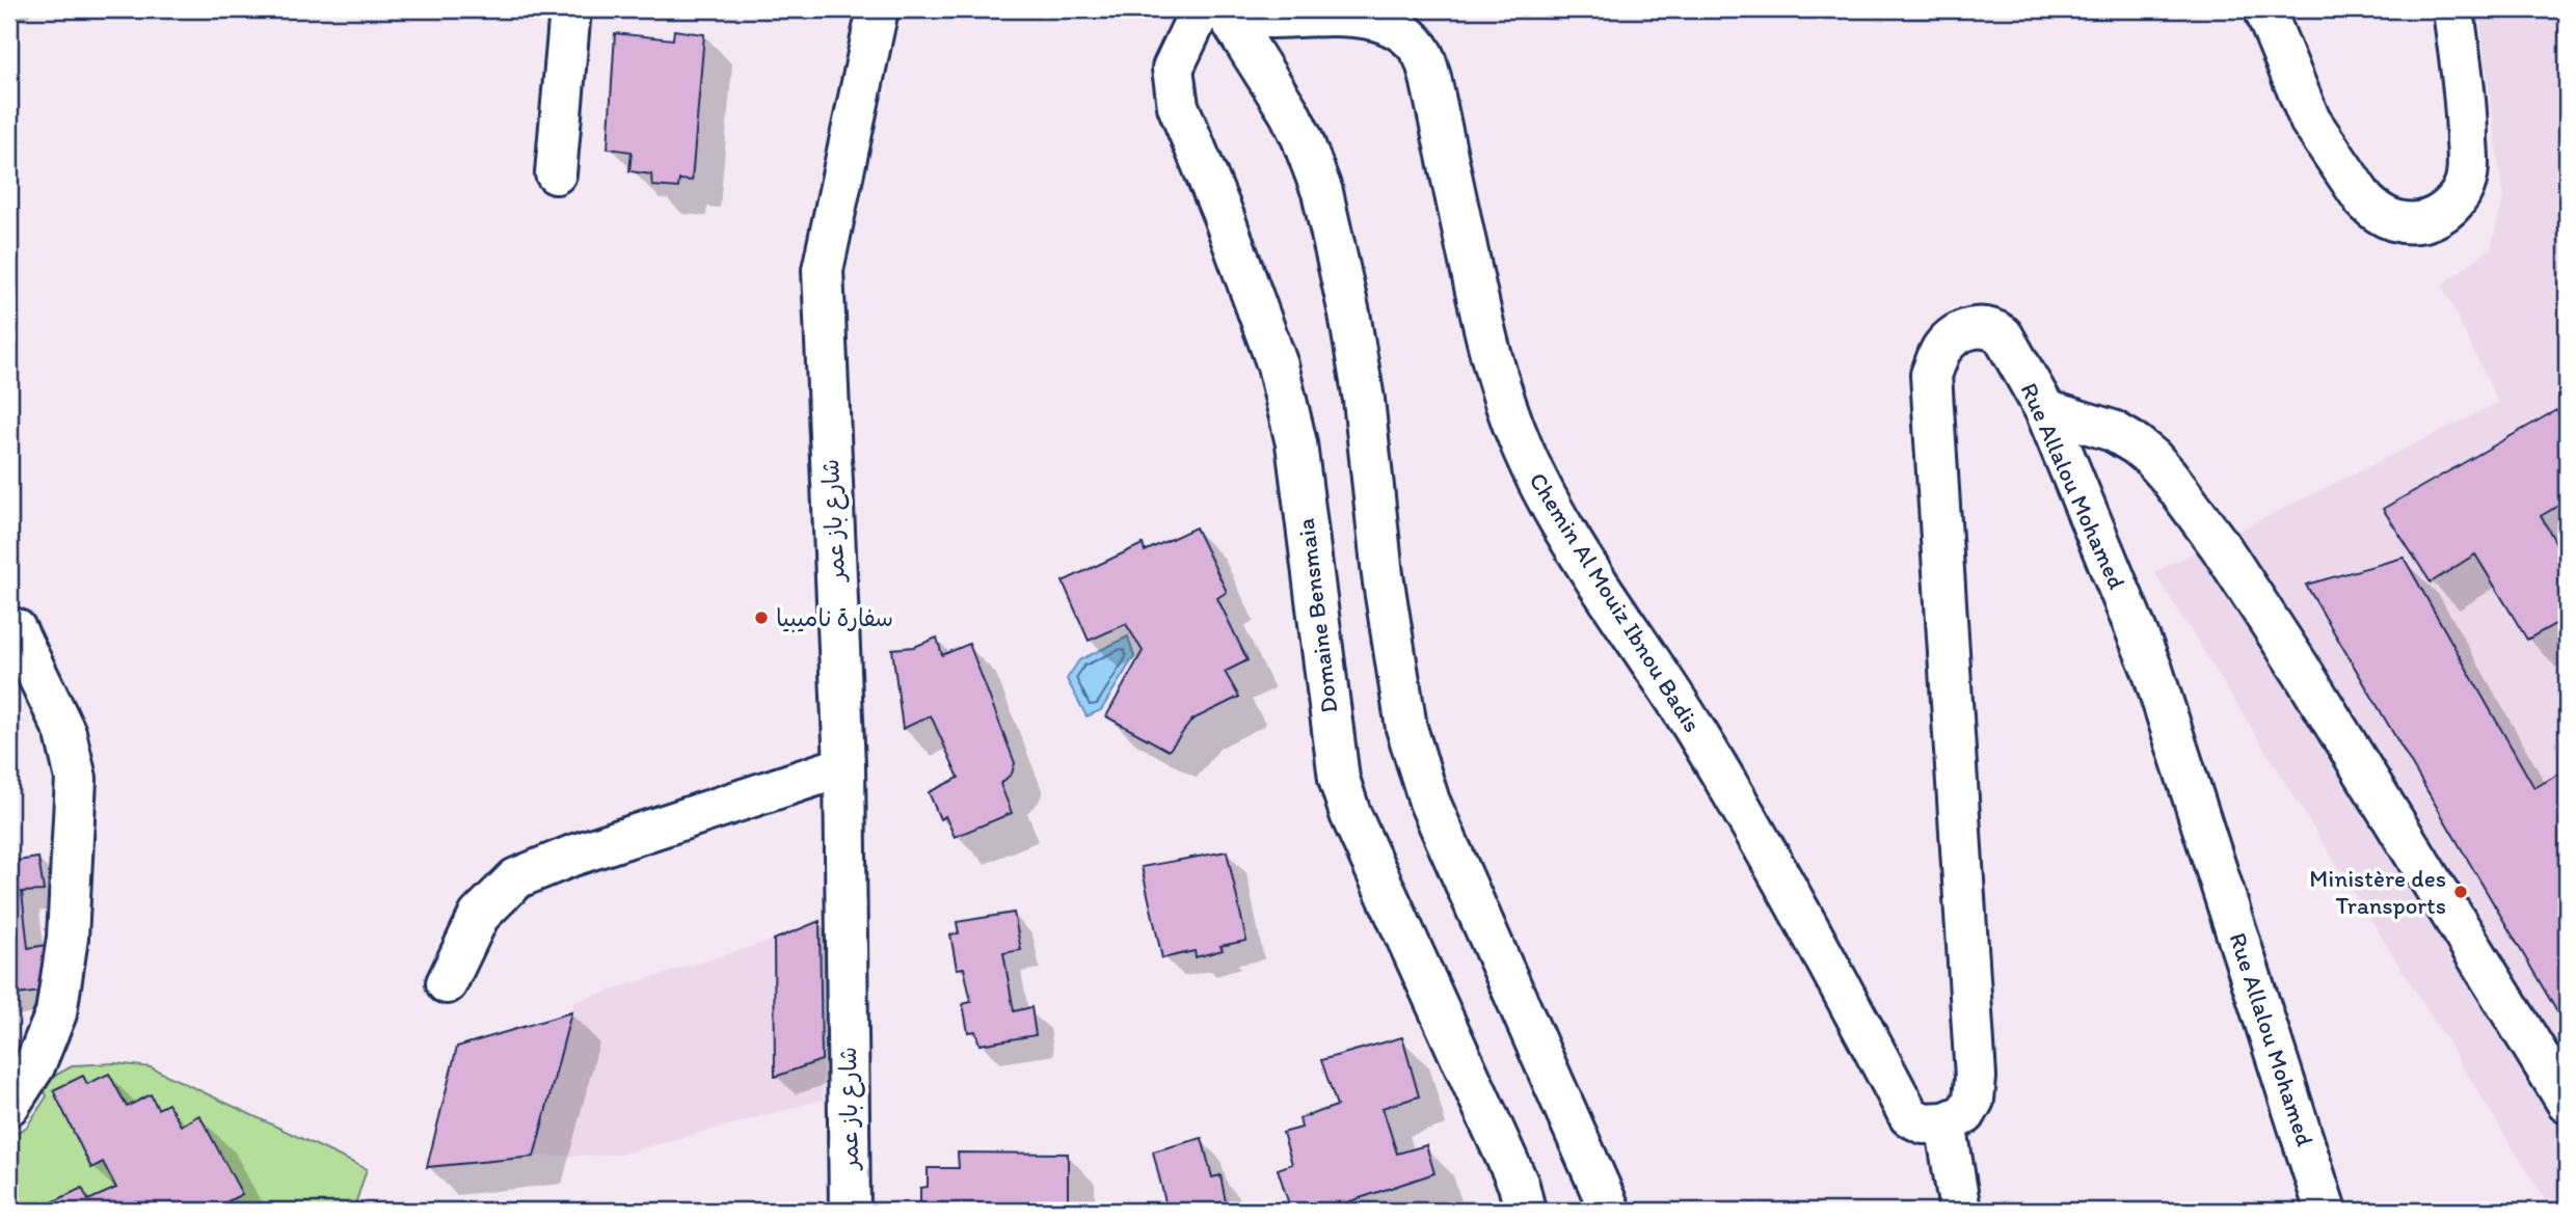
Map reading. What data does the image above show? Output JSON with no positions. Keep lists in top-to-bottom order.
{
  "streets": {
    "street": [
      "Rue Allalou Mohamed",
      "شارع باز عمر",
      "Chemin Al Mouiz Ibnou Badis",
      "Domaine Bensmaia"
    ]
  },
  "crossings": [
    ["Rue Allalou Mohamed", "Chemin Al Mouiz Ibnou Badis"],
    ["Chemin Al Mouiz Ibnou Badis", "Domaine Bensmaia"]
  ],
  "places": ["سفارة ناميبيا", "Ministère des Transports"]
}
